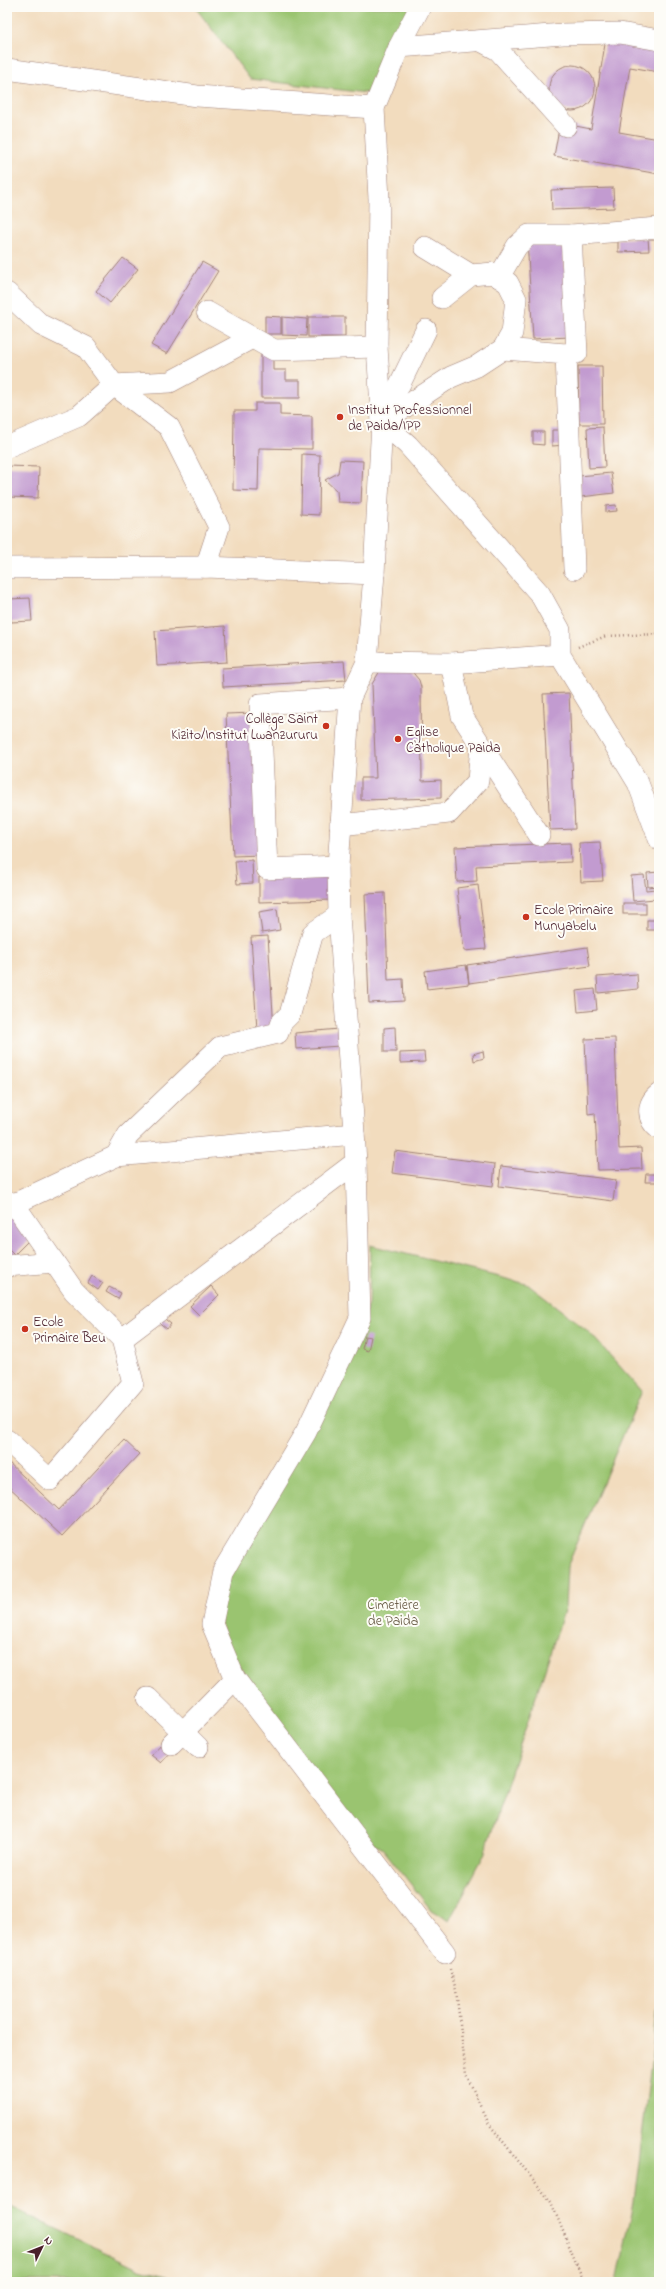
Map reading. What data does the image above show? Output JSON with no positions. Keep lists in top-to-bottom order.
{
  "parks": ["Cimetière de Paida"],
  "places": [
    "Institut Professionnel de Paida/IPP",
    "Collège Saint Kizito/Institut Lwanzururu",
    "Eglise Catholique Paida",
    "Ecole Primaire Munyabelu",
    "Ecole Primaire Beu"
  ],
  "north": "top right"
}
